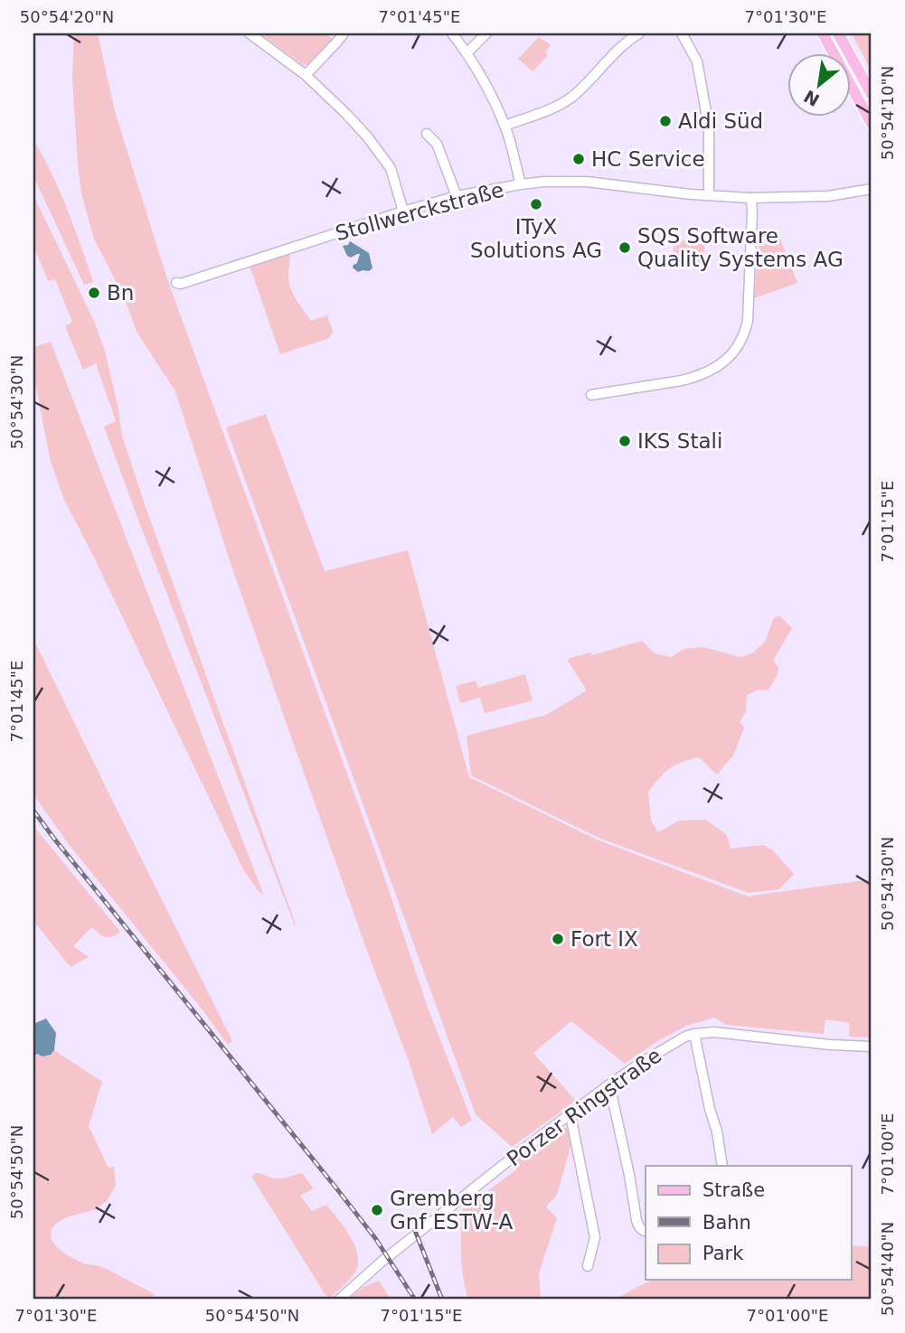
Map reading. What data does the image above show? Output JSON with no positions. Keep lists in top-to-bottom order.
{
  "streets": {
    "street": ["Stollwerckstraße", "Porzer Ringstraße"]
  },
  "places": [
    "Aldi Süd",
    "HC Service",
    "ITyX Solutions AG",
    "SQS Software Quality Systems AG",
    "Bn",
    "IKS Stali",
    "Fort IX",
    "Gremberg Gnf ESTW-A"
  ],
  "legend": ["Straße", "Bahn", "Park"],
  "north": "bottom left",
  "coordinates": [
    "50°54'20\"N",
    "7°01'45\"E",
    "7°01'30\"E",
    "50°54'10\"N",
    "50°54'30\"N",
    "7°01'15\"E",
    "7°01'00\"E",
    "50°54'50\"N",
    "50°54'40\"N"
  ]
}
